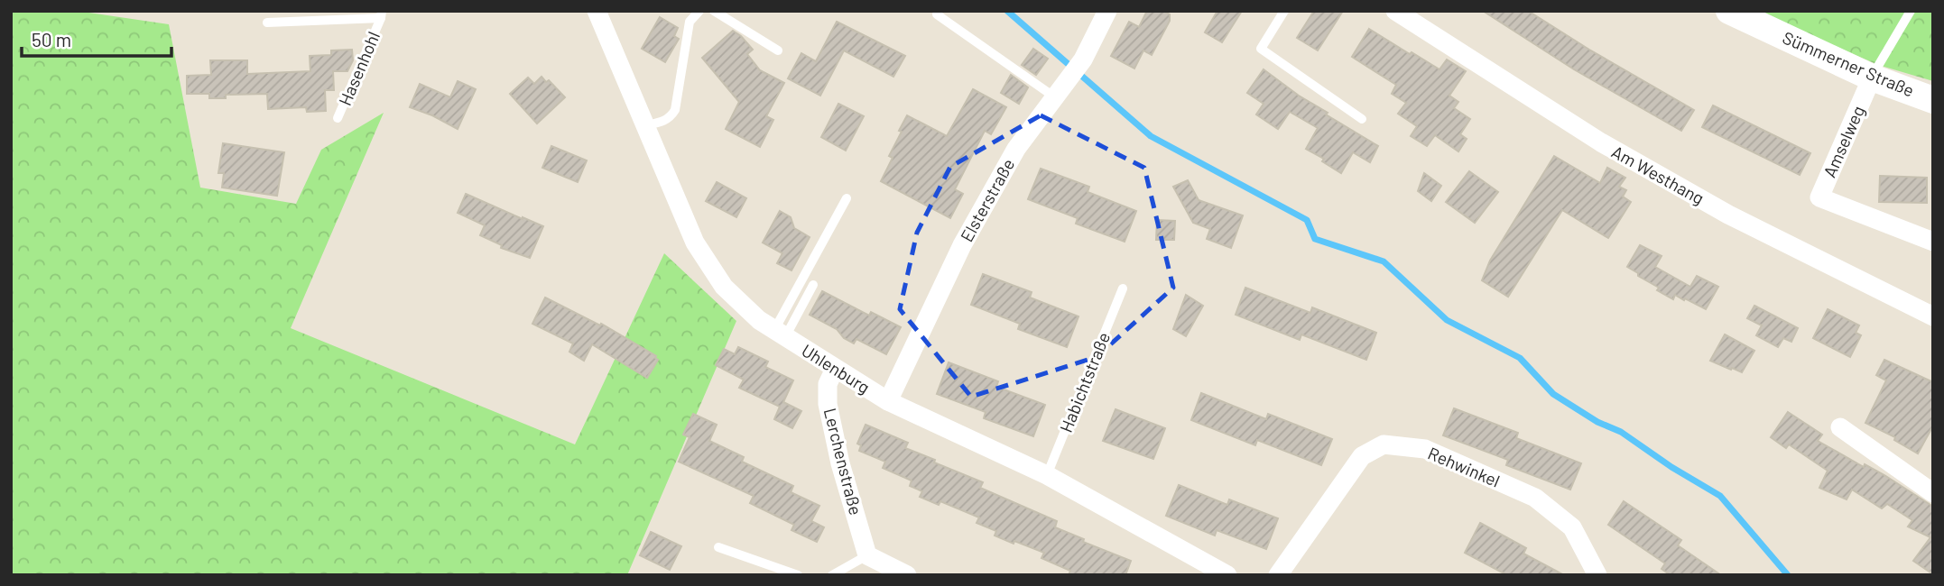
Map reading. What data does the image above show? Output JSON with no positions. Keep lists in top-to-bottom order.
{
  "streets": {
    "main road": ["Sümmerner Straße"],
    "street": [
      "Amselweg",
      "Am Westhang",
      "Elsterstraße",
      "Uhlenburg",
      "Lerchenstraße",
      "Rehwinkel"
    ],
    "lane": ["Hasenhohl", "Habichtstraße"]
  },
  "crossings": [
    ["Sümmerner Straße", "Amselweg"],
    ["Elsterstraße", "Uhlenburg"],
    ["Uhlenburg", "Habichtstraße"],
    ["Uhlenburg", "Lerchenstraße"]
  ],
  "scale_bar": "50 m"
}
